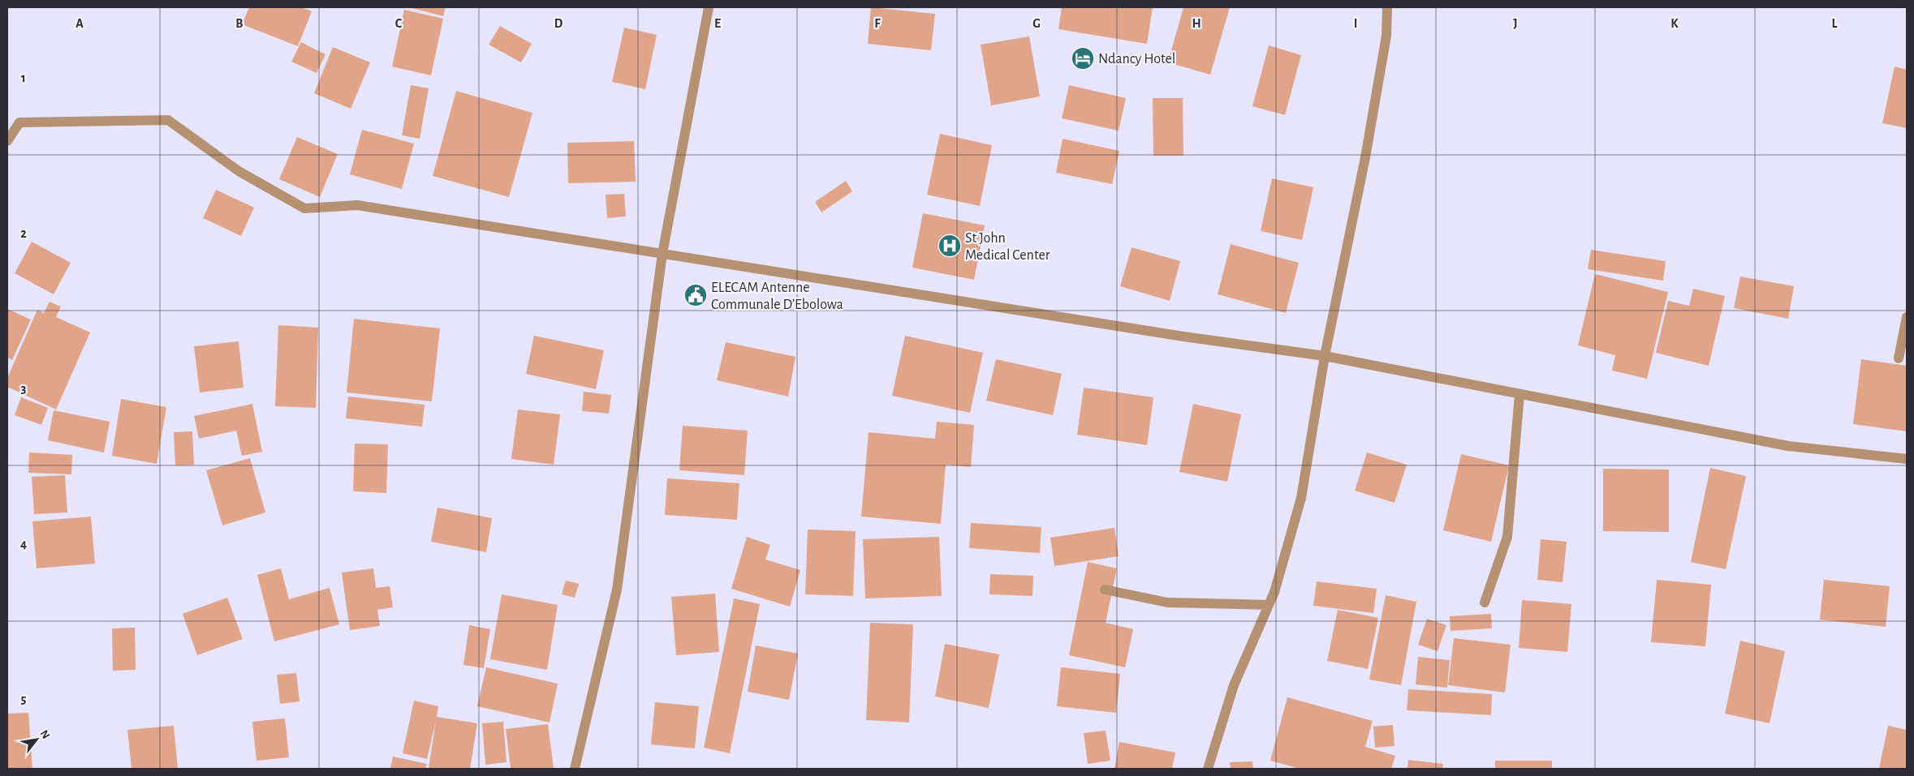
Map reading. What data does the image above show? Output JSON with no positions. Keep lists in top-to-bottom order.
{
  "places": {
    "hotel": ["Ndancy Hotel"],
    "hospital": ["St John Medical Center"],
    "public building": ["ELECAM Antenne Communale D’Ebolowa"]
  },
  "north": "top right",
  "grid": {
    "columns": [
      "A",
      "B",
      "C",
      "D",
      "E",
      "F",
      "G",
      "H",
      "I",
      "J",
      "K",
      "L"
    ],
    "rows": [
      "1",
      "2",
      "3",
      "4",
      "5"
    ]
  }
}
